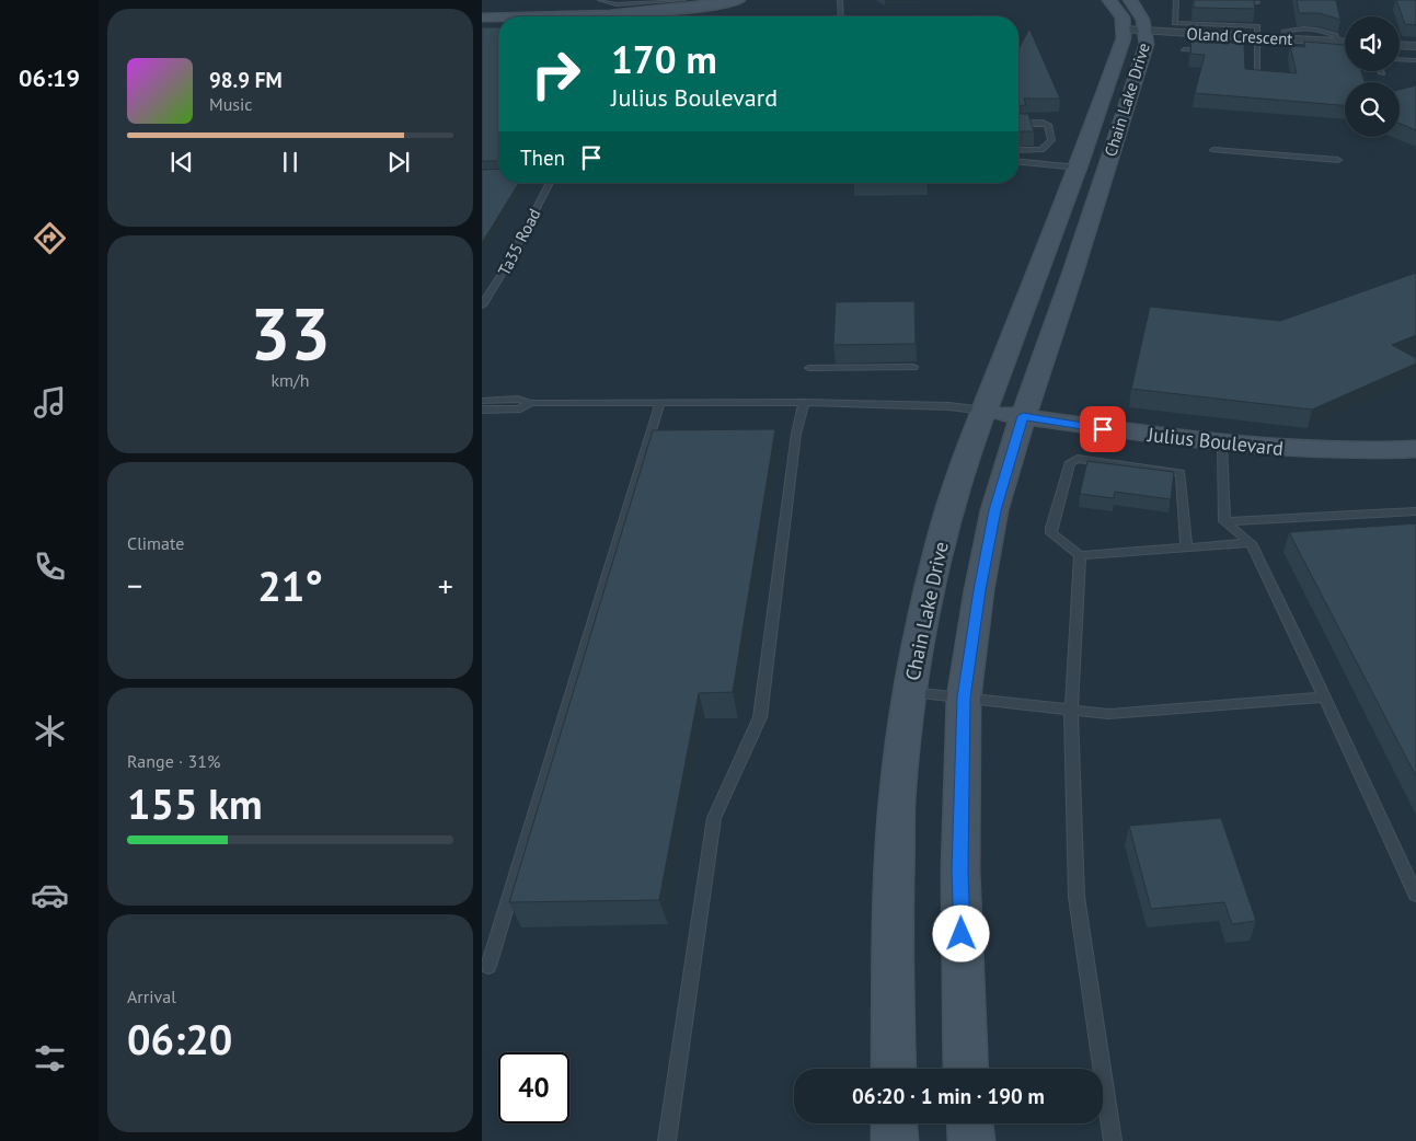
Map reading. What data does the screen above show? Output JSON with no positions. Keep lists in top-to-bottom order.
{
  "streets": {
    "street": ["Oland Crescent", "Chain Lake Drive", "Julius Boulevard"],
    "lane": ["Ta35 Road"]
  },
  "crossings": [
    ["Oland Crescent", "Chain Lake Drive"],
    ["Chain Lake Drive", "Julius Boulevard"]
  ],
  "page": {
    "tabs": "06:19",
    "turn": ["170 m", "Julius Boulevard"],
    "song": ["98.9 FM", "Music"],
    "then": "Then",
    "tile": [
      ["33", "km/h"],
      "Climate",
      ["Range · 31%", "155 km"],
      ["Arrival", "06:20"]
    ],
    "heat": ["−", "21°", "+"],
    "limit": "40",
    "trip": "06:20 · 1 min · 190 m"
  }
}
